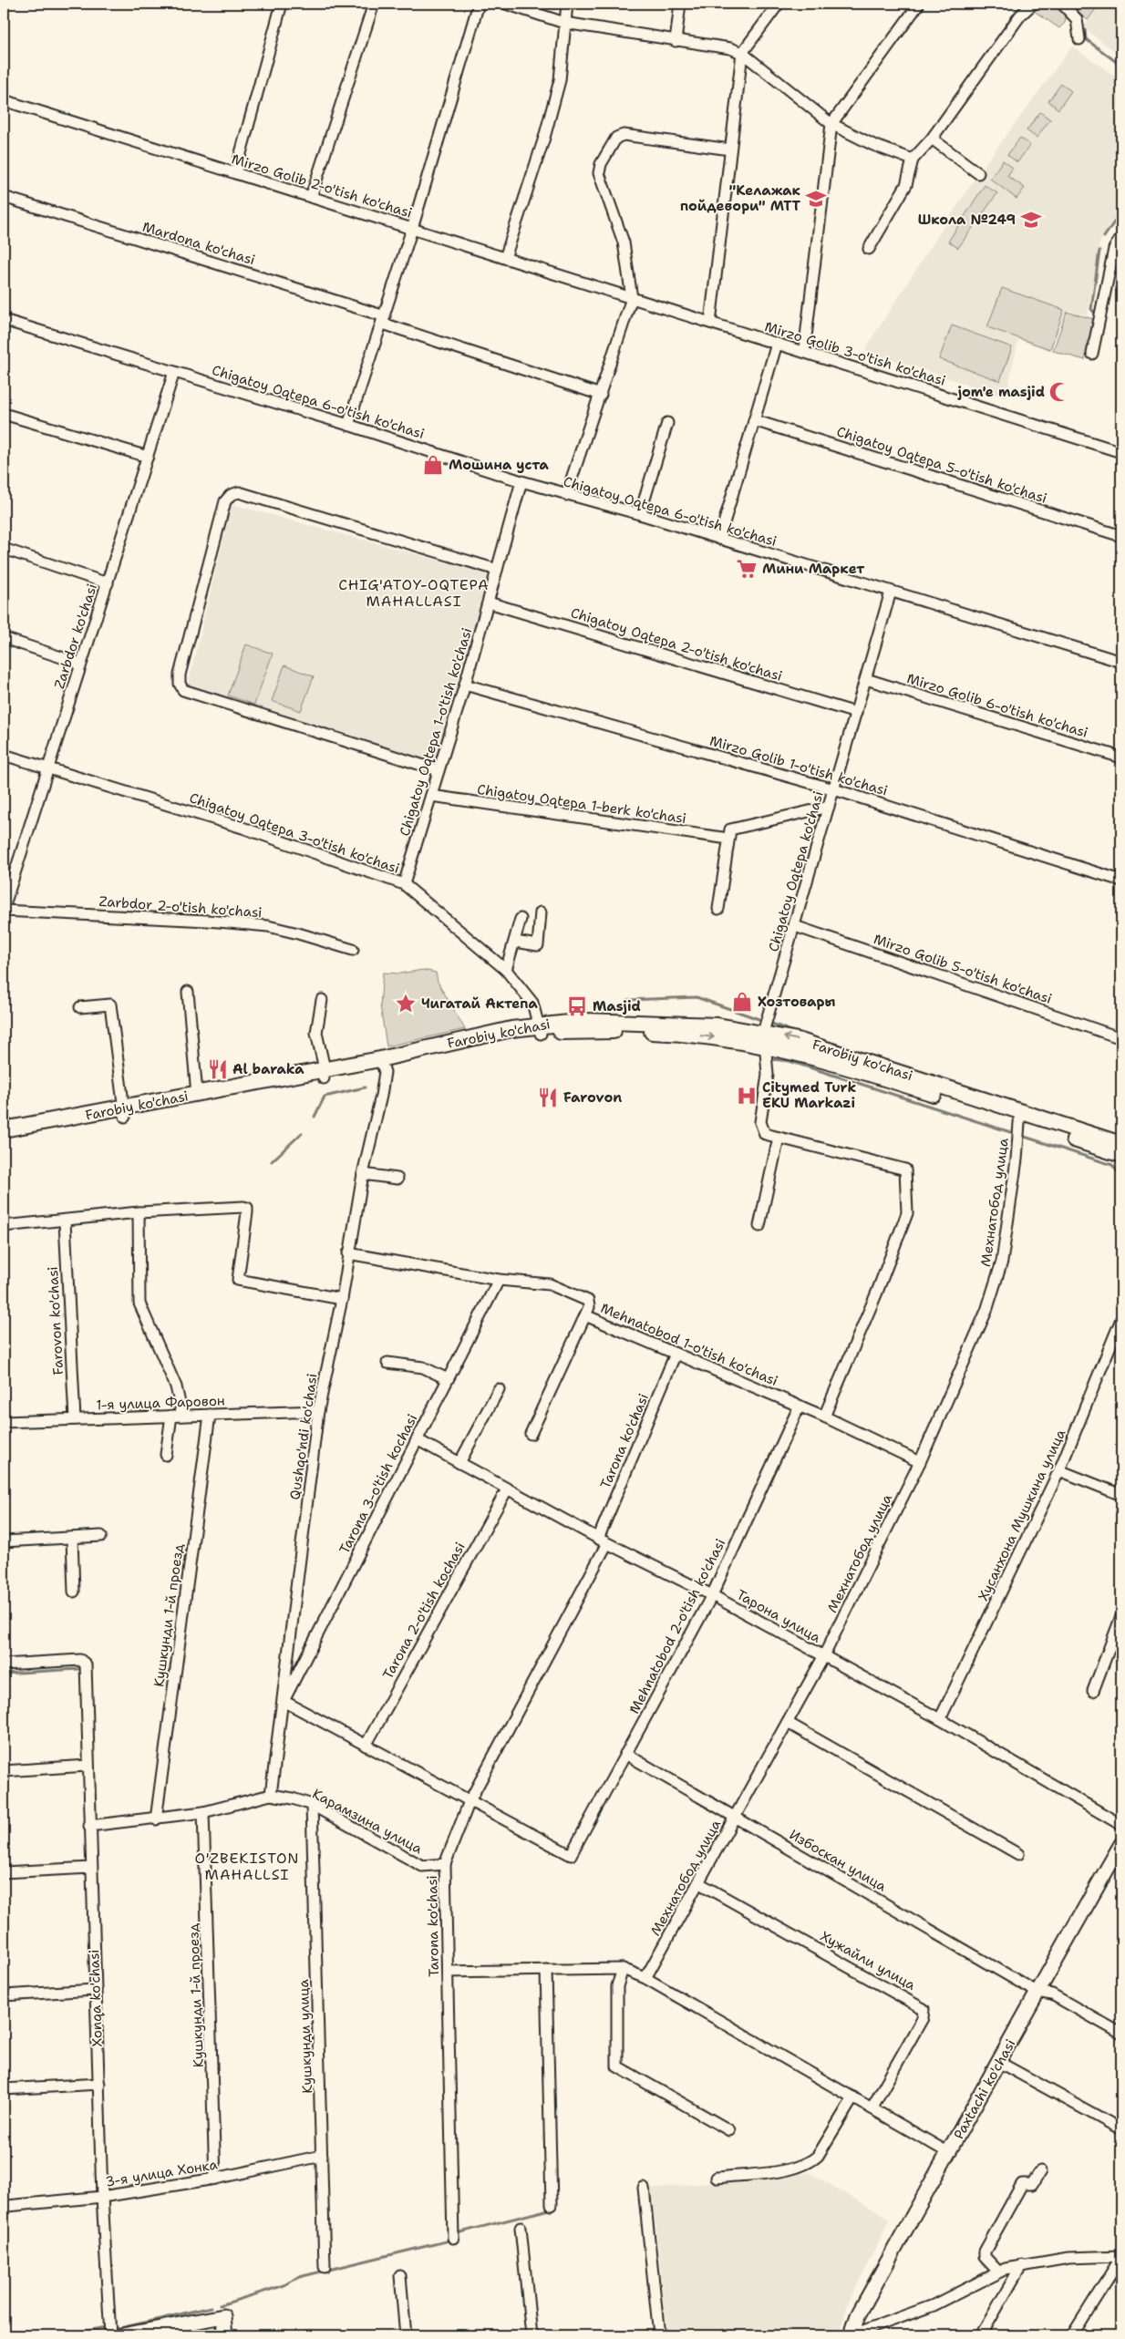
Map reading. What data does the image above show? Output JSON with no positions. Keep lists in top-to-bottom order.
{
  "streets": {
    "main road": ["Farobiy ko'chasi"],
    "street": [
      "Mirzo Golib 2-o'tish ko'chasi",
      "Mardona ko'chasi",
      "Mirzo Golib 3-o'tish ko'chasi",
      "Chigatoy Oqtepa 6-o'tish ko'chasi",
      "Chigatoy Oqtepa 5-o'tish ko'chasi",
      "Zarbdor ko'chasi",
      "Chigatoy Oqtepa 2-o'tish ko'chasi",
      "Mirzo Golib 6-o'tish ko'chasi",
      "Chigatoy Oqtepa 1-o'tish ko'chasi",
      "Mirzo Golib 1-o'tish ko'chasi",
      "Chigatoy Oqtepa 1-berk ko'chasi",
      "Chigatoy Oqtepa 3-o'tish ko'chasi",
      "Chigatoy Oqtepa ko'chasi",
      "Zarbdor 2-o'tish ko'chasi",
      "Mirzo Golib 5-o'tish ko'chasi",
      "Мехнатобод улица",
      "Farovon ko'chasi",
      "Mehnatobod 1-o'tish ko'chasi",
      "1-я улица Фаровон",
      "Qushqo'ndi ko'chasi",
      "Tarona ko'chasi",
      "Tarona 3-o'tish kochasi",
      "Хусанхона Мушкина улица",
      "Tarona 2-o'tish kochasi",
      "Кушкунди 1-й проезд",
      "Тарона улица",
      "Mehnatobod 2-o'tish ko'chasi",
      "Карамзина улица",
      "Избоскан улица",
      "Хужайли улица",
      "Xonqa ko'chasi",
      "Кушкунди улица",
      "Paxtachi ko'chasi",
      "3-я улица Хонка"
    ]
  },
  "crossings": [
    ["Mirzo Golib 2-o'tish ko'chasi", "Mirzo Golib 3-o'tish ko'chasi"],
    ["Chigatoy Oqtepa 6-o'tish ko'chasi", "Zarbdor ko'chasi"],
    ["Chigatoy Oqtepa 6-o'tish ko'chasi", "Chigatoy Oqtepa 1-o'tish ko'chasi"],
    ["Chigatoy Oqtepa 6-o'tish ko'chasi", "Chigatoy Oqtepa ko'chasi"],
    ["Zarbdor ko'chasi", "Chigatoy Oqtepa 3-o'tish ko'chasi"],
    ["Zarbdor ko'chasi", "Zarbdor 2-o'tish ko'chasi"],
    ["Chigatoy Oqtepa 2-o'tish ko'chasi", "Chigatoy Oqtepa 1-o'tish ko'chasi"],
    ["Chigatoy Oqtepa 2-o'tish ko'chasi", "Chigatoy Oqtepa ko'chasi"],
    ["Mirzo Golib 6-o'tish ko'chasi", "Chigatoy Oqtepa ko'chasi"],
    ["Chigatoy Oqtepa 1-o'tish ko'chasi", "Mirzo Golib 1-o'tish ko'chasi"],
    ["Chigatoy Oqtepa 1-o'tish ko'chasi", "Chigatoy Oqtepa 1-berk ko'chasi"],
    ["Chigatoy Oqtepa 1-o'tish ko'chasi", "Chigatoy Oqtepa 3-o'tish ko'chasi"],
    ["Mirzo Golib 1-o'tish ko'chasi", "Chigatoy Oqtepa ko'chasi"],
    ["Chigatoy Oqtepa 3-o'tish ko'chasi", "Farobiy ko'chasi"],
    ["Chigatoy Oqtepa ko'chasi", "Mirzo Golib 5-o'tish ko'chasi"],
    ["Chigatoy Oqtepa ko'chasi", "Farobiy ko'chasi"],
    ["Farobiy ko'chasi", "Мехнатобод улица"],
    ["Farobiy ko'chasi", "Qushqo'ndi ko'chasi"],
    ["Мехнатобод улица", "Mehnatobod 1-o'tish ko'chasi"],
    ["Мехнатобод улица", "Тарона улица"],
    ["Мехнатобод улица", "Избоскан улица"],
    ["Мехнатобод улица", "Хужайли улица"],
    ["Farovon ko'chasi", "1-я улица Фаровон"],
    ["Mehnatobod 1-o'tish ko'chasi", "Qushqo'ndi ko'chasi"],
    ["Mehnatobod 1-o'tish ko'chasi", "Tarona ko'chasi"],
    ["Mehnatobod 1-o'tish ko'chasi", "Tarona 3-o'tish kochasi"],
    ["Mehnatobod 1-o'tish ko'chasi", "Mehnatobod 2-o'tish ko'chasi"],
    ["1-я улица Фаровон", "Qushqo'ndi ko'chasi"],
    ["1-я улица Фаровон", "Кушкунди 1-й проезд"],
    ["Qushqo'ndi ko'chasi", "Tarona 3-o'tish kochasi"],
    ["Qushqo'ndi ko'chasi", "Карамзина улица"],
    ["Tarona ko'chasi", "Тарона улица"],
    ["Tarona ko'chasi", "Mehnatobod 2-o'tish ko'chasi"],
    ["Tarona ko'chasi", "Карамзина улица"],
    ["Tarona 3-o'tish kochasi", "Тарона улица"],
    ["Хусанхона Мушкина улица", "Тарона улица"],
    ["Tarona 2-o'tish kochasi", "Тарона улица"],
    ["Кушкунди 1-й проезд", "Карамзина улица"],
    ["Кушкунди 1-й проезд", "3-я улица Хонка"],
    ["Тарона улица", "Mehnatobod 2-o'tish ko'chasi"],
    ["Mehnatobod 2-o'tish ko'chasi", "Избоскан улица"],
    ["Карамзина улица", "Xonqa ko'chasi"],
    ["Карамзина улица", "Кушкунди улица"],
    ["Избоскан улица", "Paxtachi ko'chasi"],
    ["Xonqa ko'chasi", "3-я улица Хонка"],
    ["Кушкунди улица", "3-я улица Хонка"]
  ],
  "districts": ["CHIG'ATOY-OQTEPA MAHALLASI", "O'ZBEKISTON MAHALLSI"],
  "places": {
    "school or university": ["\"Келажак пойдевори\" МТТ", "Школа №249"],
    "mosque": ["jom'e masjid"],
    "shop": ["Мошина уста", "Хозтовары"],
    "supermarket": ["Мини Маркет"],
    "place": ["Чигатай Актепа"],
    "bus stop": ["Masjid"],
    "restaurant": ["Al baraka", "Farovon"],
    "hospital": ["Citymed Turk EKU Markazi"]
  }
}
